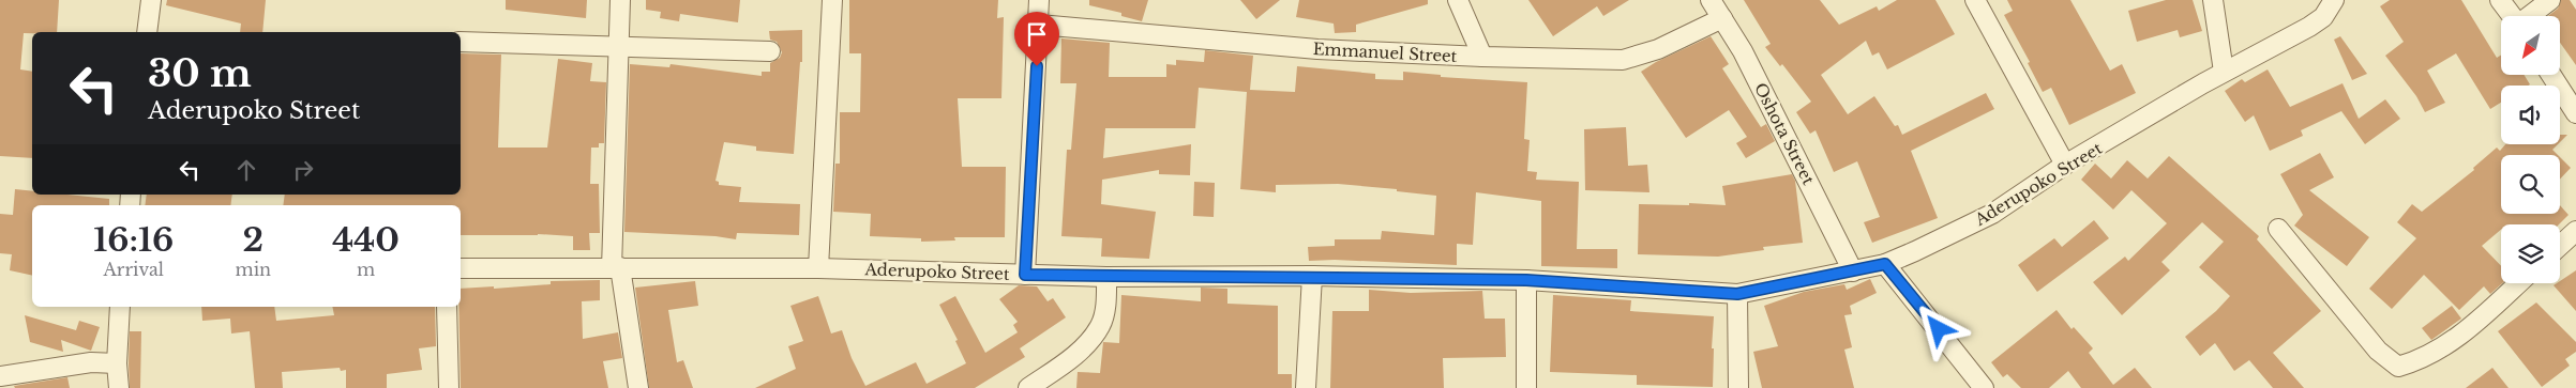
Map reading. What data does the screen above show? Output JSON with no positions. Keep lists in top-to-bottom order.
{
  "streets": {
    "street": ["Emmanuel Street", "Oshota Street", "Aderupoko Street"]
  },
  "crossings": [
    ["Emmanuel Street", "Oshota Street"],
    ["Oshota Street", "Aderupoko Street"]
  ],
  "north": "bottom left",
  "page": {
    "turn": ["30 m", "Aderupoko Street"],
    "eta": [
      "16:16",
      "Arrival",
      "2",
      "min",
      "440",
      "m"
    ]
  }
}
